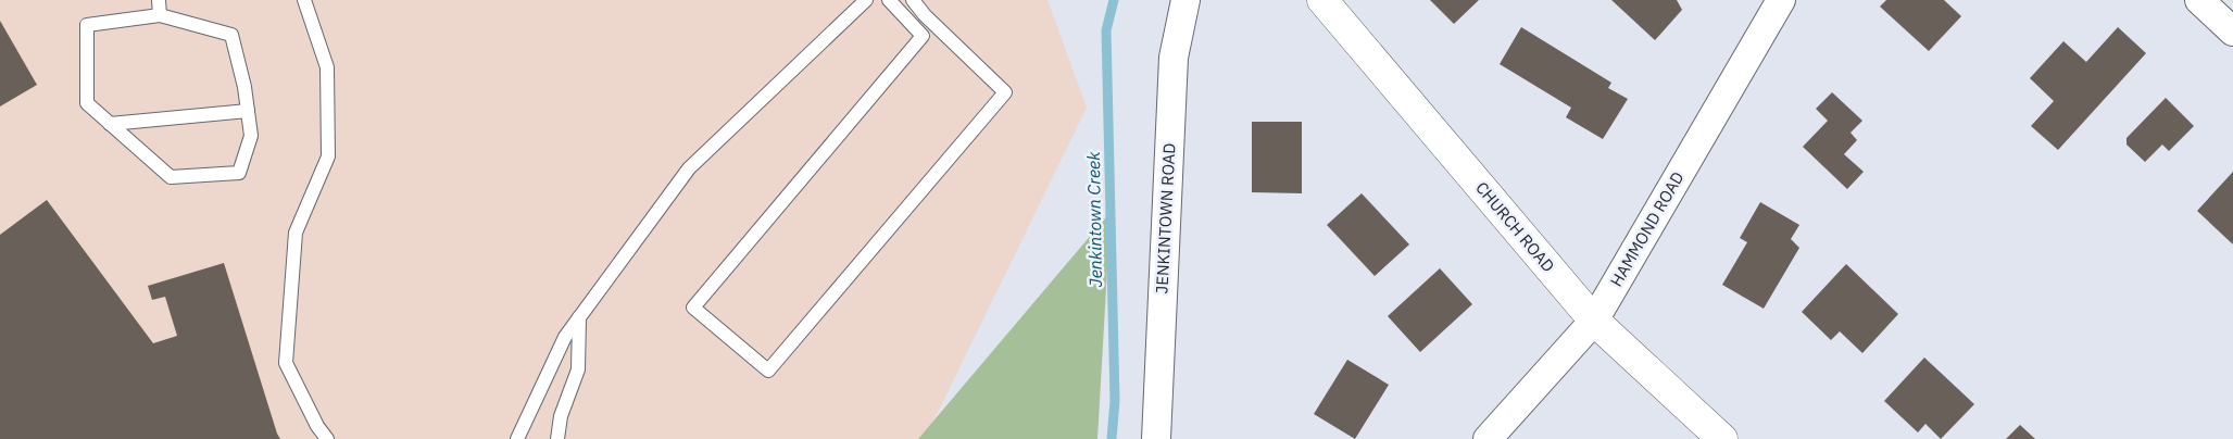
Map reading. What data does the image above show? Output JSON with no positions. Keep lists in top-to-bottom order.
{
  "streets": {
    "street": ["JENKINTOWN ROAD", "CHURCH ROAD", "HAMMOND ROAD"]
  },
  "crossings": [
    ["CHURCH ROAD", "HAMMOND ROAD"]
  ],
  "water": ["Jenkintown Creek"]
}
